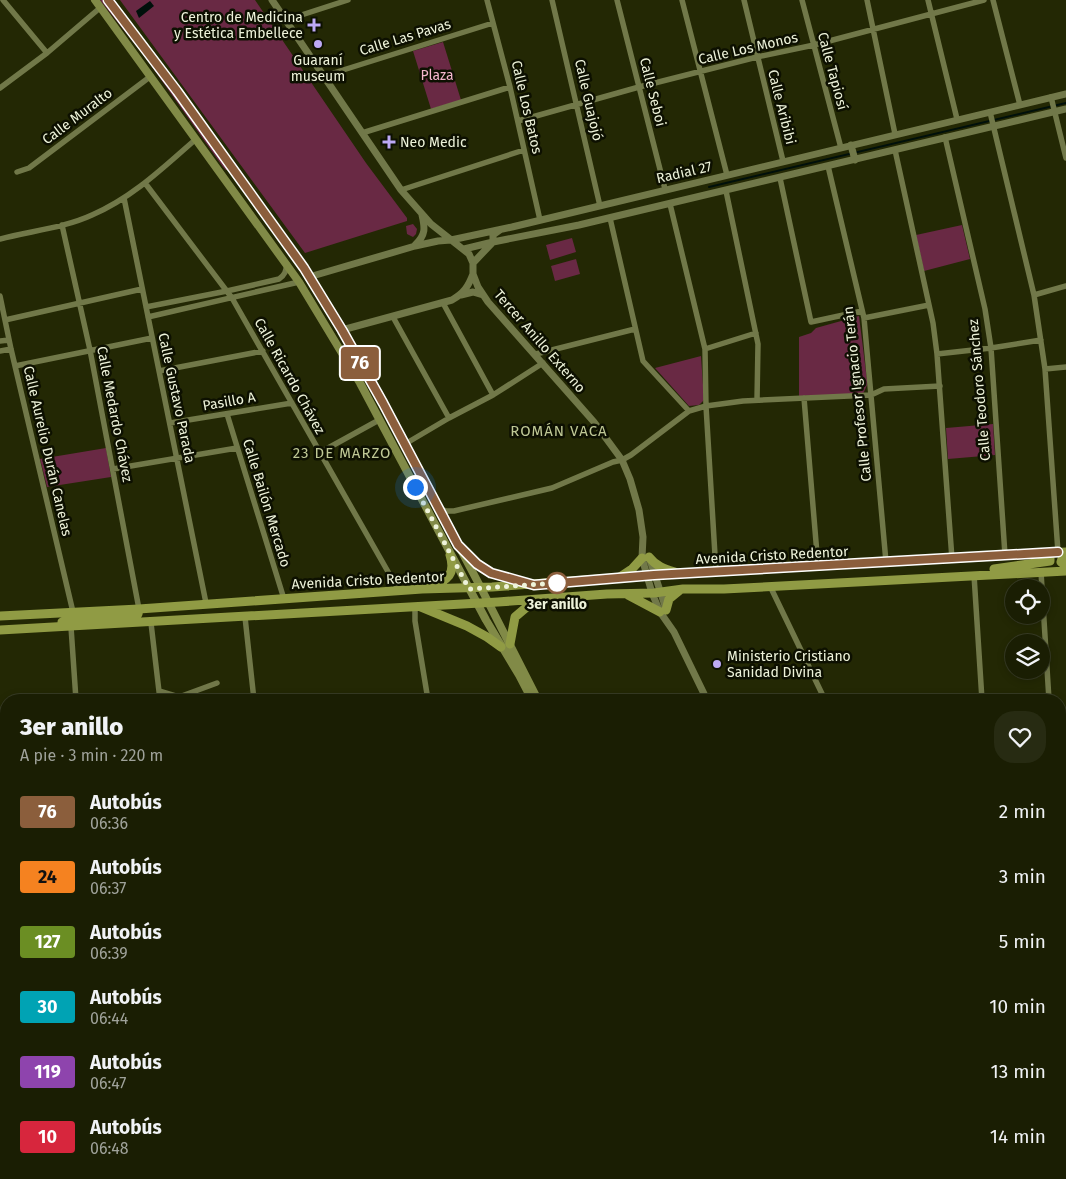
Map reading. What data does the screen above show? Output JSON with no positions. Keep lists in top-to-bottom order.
{
  "streets": {
    "main road": ["Avenida Cristo Redentor"],
    "street": [
      "Calle Las Pavas",
      "Calle Los Monos",
      "Calle Tapiosí",
      "Calle Seboi",
      "Calle Guajojó",
      "Calle Los Batos",
      "Calle Aribibi",
      "Calle Muralto",
      "Radial 27",
      "Tercer Anillo Externo",
      "Calle Ricardo Chávez",
      "Calle Teodoro Sánchez",
      "Calle Profesor Ignacio Terán",
      "Calle Gustavo Parada",
      "Pasillo A",
      "Calle Medardo Chávez",
      "Calle Aurelio Durán Canelas",
      "Calle Bailón Mercado"
    ]
  },
  "crossings": [
    ["Calle Las Pavas", "Calle Los Batos"],
    ["Calle Los Monos", "Calle Tapiosí"],
    ["Calle Los Monos", "Calle Seboi"],
    ["Calle Los Monos", "Calle Guajojó"],
    ["Calle Los Monos", "Calle Los Batos"],
    ["Calle Los Monos", "Calle Aribibi"],
    ["Calle Tapiosí", "Radial 27"],
    ["Calle Seboi", "Radial 27"],
    ["Calle Guajojó", "Radial 27"],
    ["Calle Los Batos", "Radial 27"],
    ["Calle Aribibi", "Radial 27"],
    ["Radial 27", "Calle Teodoro Sánchez"],
    ["Radial 27", "Calle Profesor Ignacio Terán"],
    ["Tercer Anillo Externo", "Avenida Cristo Redentor"],
    ["Calle Ricardo Chávez", "Pasillo A"],
    ["Calle Ricardo Chávez", "Avenida Cristo Redentor"],
    ["Calle Teodoro Sánchez", "Avenida Cristo Redentor"],
    ["Calle Profesor Ignacio Terán", "Avenida Cristo Redentor"],
    ["Calle Gustavo Parada", "Pasillo A"],
    ["Calle Gustavo Parada", "Avenida Cristo Redentor"],
    ["Pasillo A", "Calle Bailón Mercado"],
    ["Calle Medardo Chávez", "Avenida Cristo Redentor"],
    ["Calle Aurelio Durán Canelas", "Avenida Cristo Redentor"],
    ["Calle Bailón Mercado", "Avenida Cristo Redentor"]
  ],
  "districts": ["ROMÁN VACA", "23 DE MARZO"],
  "parks": ["Plaza"],
  "places": {
    "health": ["Centro de Medicina y Estética Embellece", "Neo Medic"],
    "other": ["Guaraní museum", "3er anillo", "Ministerio Cristiano Sanidad Divina"]
  },
  "lines": ["bus line 76"],
  "page": {
    "on_map": "76",
    "heading": ["3er anillo", "A pie · 3 min · 220 m"],
    "list": [
      {
        "mark": "76",
        "name": "Autobús",
        "note": "06:36",
        "value": "2 min"
      },
      {
        "mark": "24",
        "name": "Autobús",
        "note": "06:37",
        "value": "3 min"
      },
      {
        "mark": "127",
        "name": "Autobús",
        "note": "06:39",
        "value": "5 min"
      },
      {
        "mark": "30",
        "name": "Autobús",
        "note": "06:44",
        "value": "10 min"
      },
      {
        "mark": "119",
        "name": "Autobús",
        "note": "06:47",
        "value": "13 min"
      },
      {
        "mark": "10",
        "name": "Autobús",
        "note": "06:48",
        "value": "14 min"
      }
    ]
  }
}
